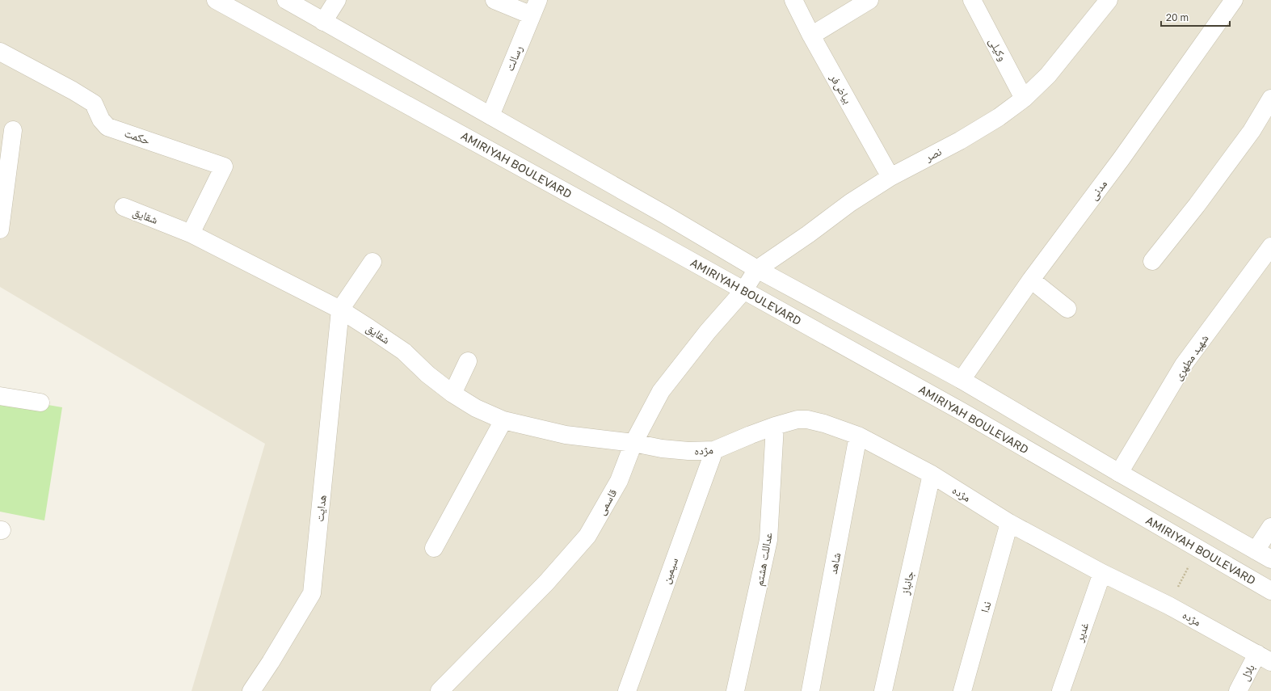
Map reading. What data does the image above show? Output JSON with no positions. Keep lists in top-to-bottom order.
{
  "streets": {
    "street": [
      "وکیلی",
      "رسالت",
      "بیاض‌فر",
      "حکمت",
      "نصر",
      "AMIRIYAH BOULEVARD",
      "مدنی",
      "شقایق",
      "شهید مطهری",
      "مژده",
      "قاسمی",
      "هدایت",
      "عداللت هشتم",
      "شاهد",
      "سیمین",
      "جانباز",
      "ندا",
      "غدیر",
      "بلال"
    ]
  },
  "crossings": [
    ["وکیلی", "نصر"],
    ["بیاض‌فر", "نصر"],
    ["حکمت", "شقایق"],
    ["نصر", "AMIRIYAH BOULEVARD"],
    ["نصر", "قاسمی"],
    ["AMIRIYAH BOULEVARD", "قاسمی"],
    ["شقایق", "مژده"],
    ["شقایق", "قاسمی"],
    ["شقایق", "هدایت"],
    ["مژده", "قاسمی"],
    ["مژده", "عداللت هشتم"],
    ["مژده", "شاهد"],
    ["مژده", "سیمین"],
    ["مژده", "جانباز"],
    ["مژده", "ندا"],
    ["مژده", "غدیر"],
    ["مژده", "بلال"]
  ],
  "scale_bar": "20 m"
}
